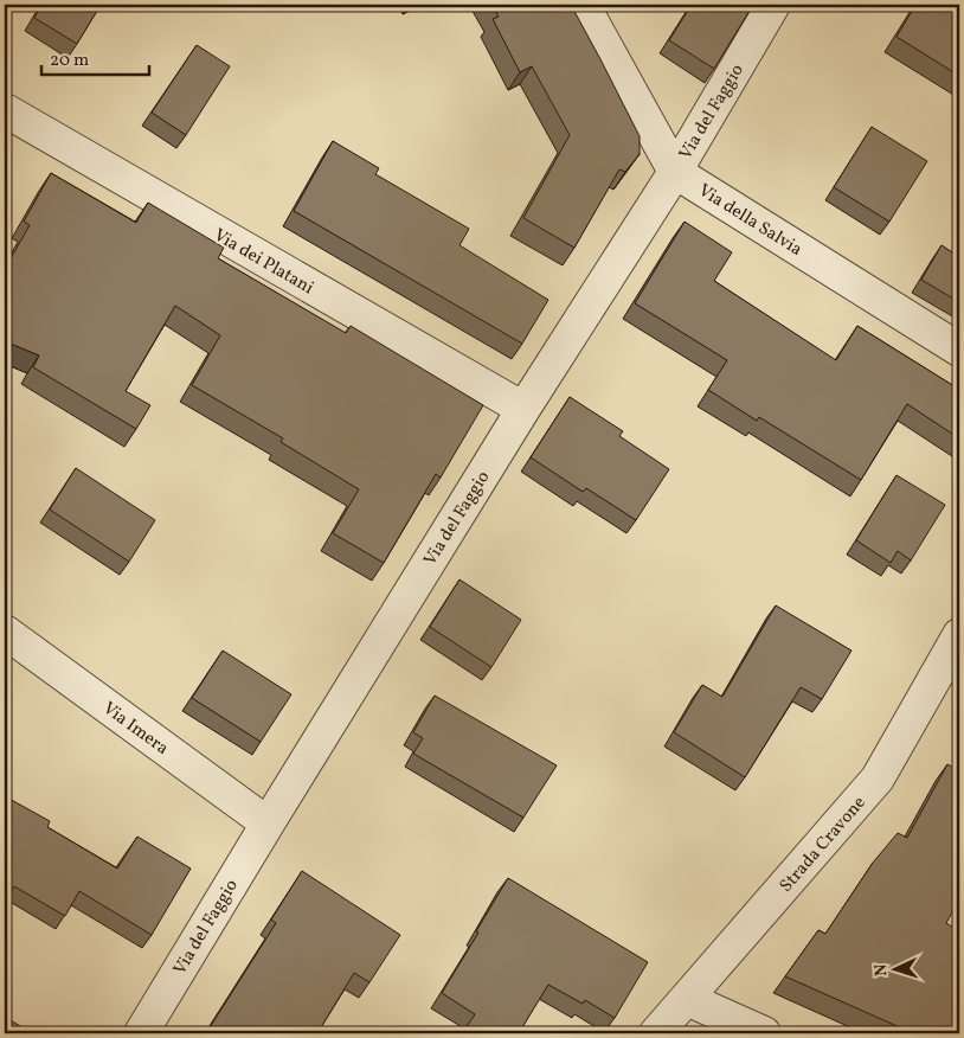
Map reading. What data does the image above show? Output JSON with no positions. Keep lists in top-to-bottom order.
{
  "streets": {
    "street": [
      "Via del Faggio",
      "Via della Salvia",
      "Via dei Platani",
      "Via Imera",
      "Strada Cravone"
    ]
  },
  "crossings": [
    ["Via del Faggio", "Via della Salvia"],
    ["Via del Faggio", "Via dei Platani"],
    ["Via del Faggio", "Via Imera"]
  ],
  "scale_bar": "20 m",
  "north": "left"
}
